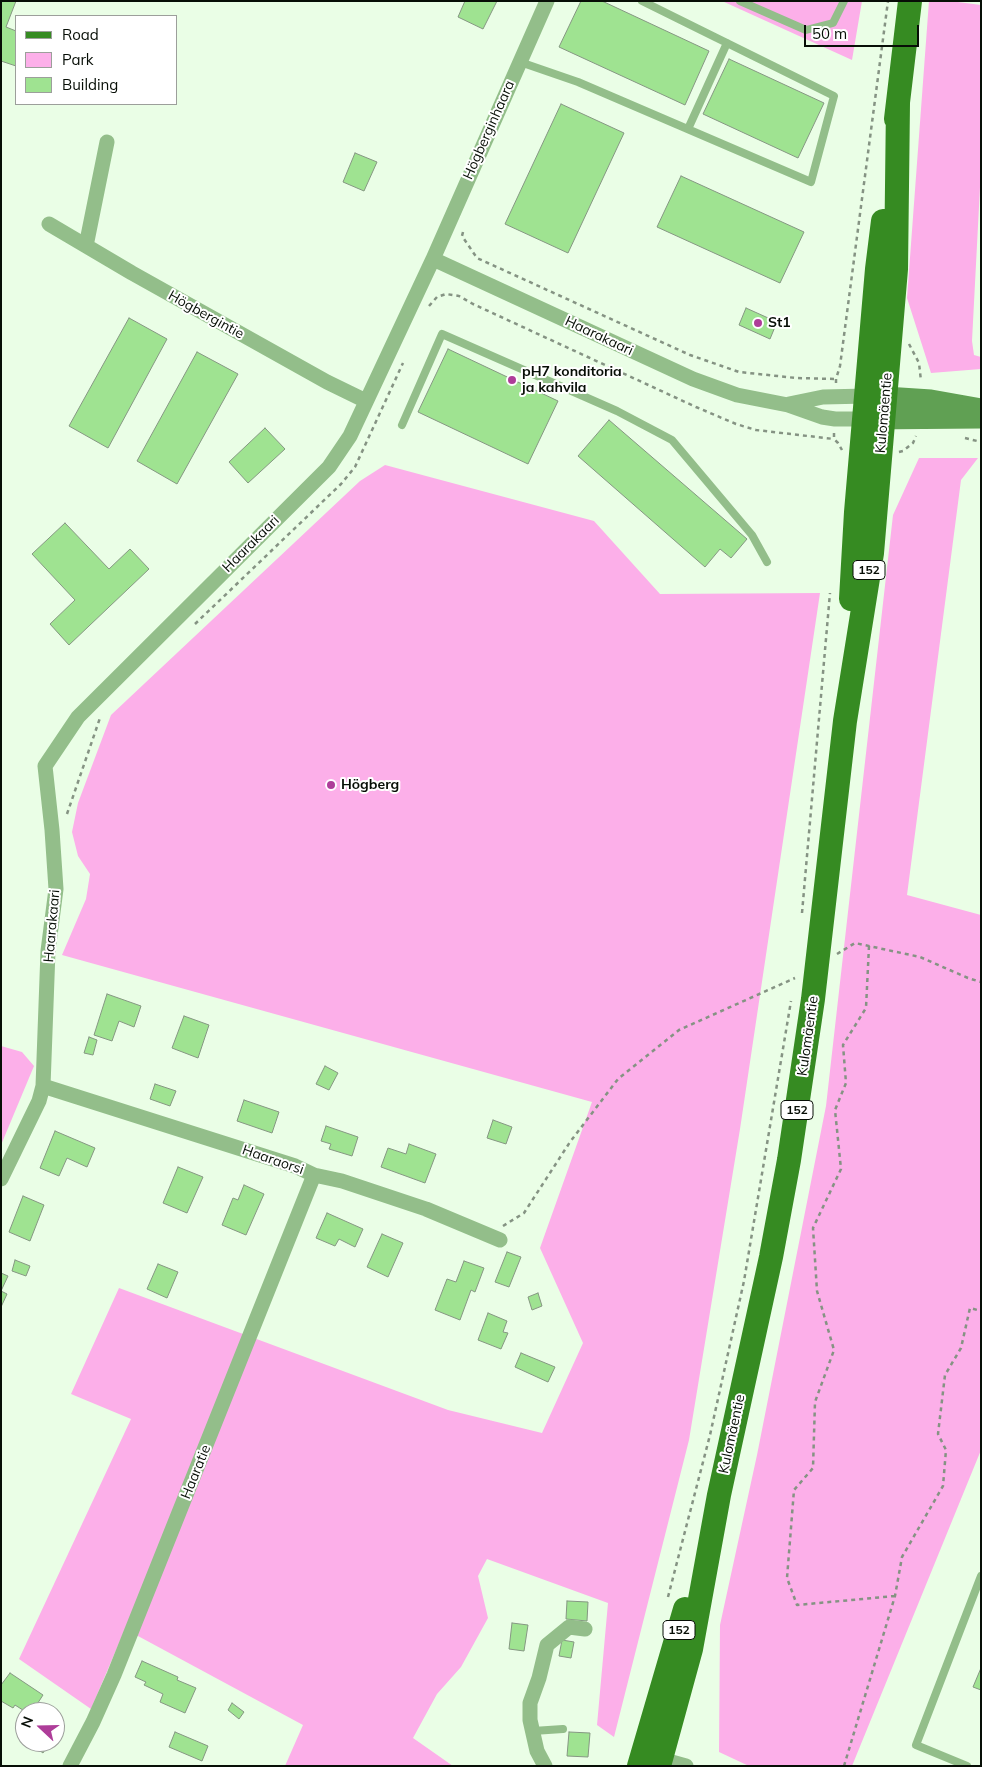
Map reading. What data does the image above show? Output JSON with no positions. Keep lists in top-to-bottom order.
{
  "streets": {
    "main road": ["Kulomäentie", "152"],
    "street": [
      "Högberginhaara",
      "Högbergintie",
      "Haarakaari",
      "Haaraorsi",
      "Haaratie"
    ]
  },
  "crossings": [
    ["Högberginhaara", "Haarakaari"],
    ["Högbergintie", "Haarakaari"],
    ["Haarakaari", "Kulomäentie"],
    ["Haarakaari", "Haaraorsi"],
    ["Haaraorsi", "Haaratie"]
  ],
  "places": ["St1", "pH7 konditoria ja kahvila", "Högberg"],
  "legend": ["Road", "Park", "Building"],
  "scale_bar": "50 m",
  "north": "left"
}
